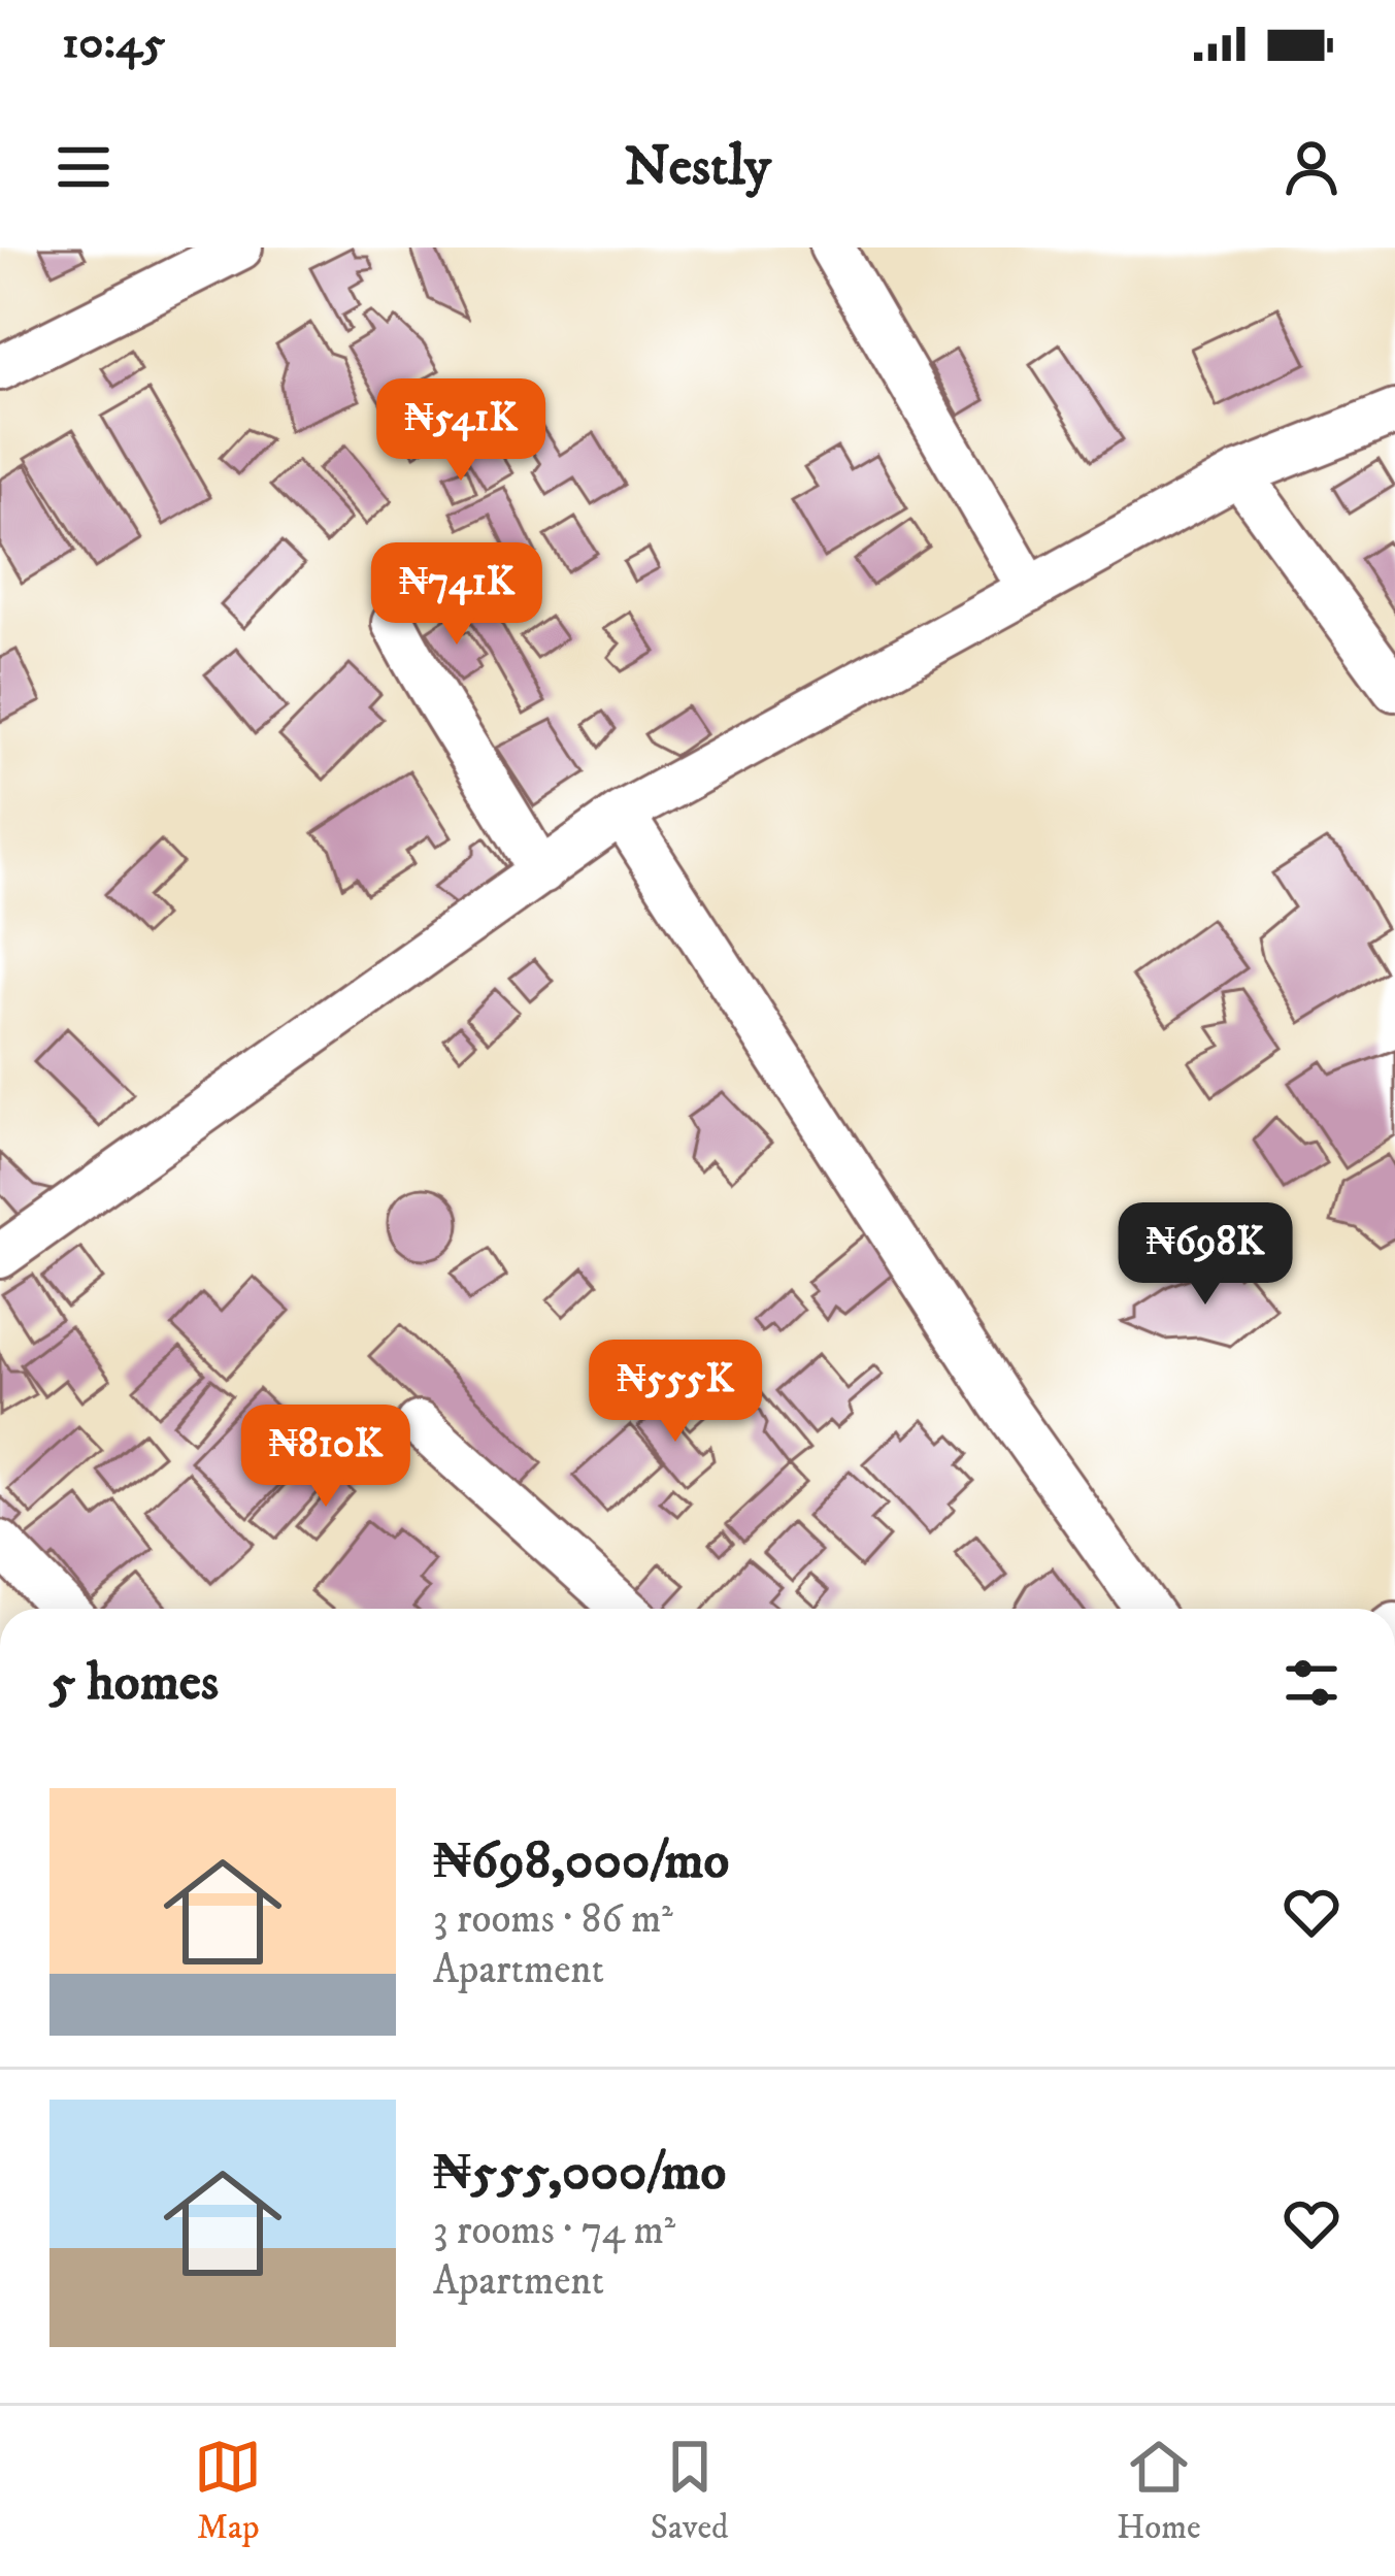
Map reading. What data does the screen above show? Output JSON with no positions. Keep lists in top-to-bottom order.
{
  "page": {
    "status": "10:45",
    "header": "Nestly",
    "price": [
      "₦541K",
      "₦741K",
      "₦698K",
      "₦555K",
      "₦810K"
    ],
    "heading": "5 homes",
    "list": [
      {
        "name": "₦698,000/mo",
        "note": "3 rooms · 86 m² · Apartment"
      },
      {
        "name": "₦555,000/mo",
        "note": "3 rooms · 74 m² · Apartment"
      }
    ],
    "tabs": ["Map", "Saved", "Home"]
  }
}
